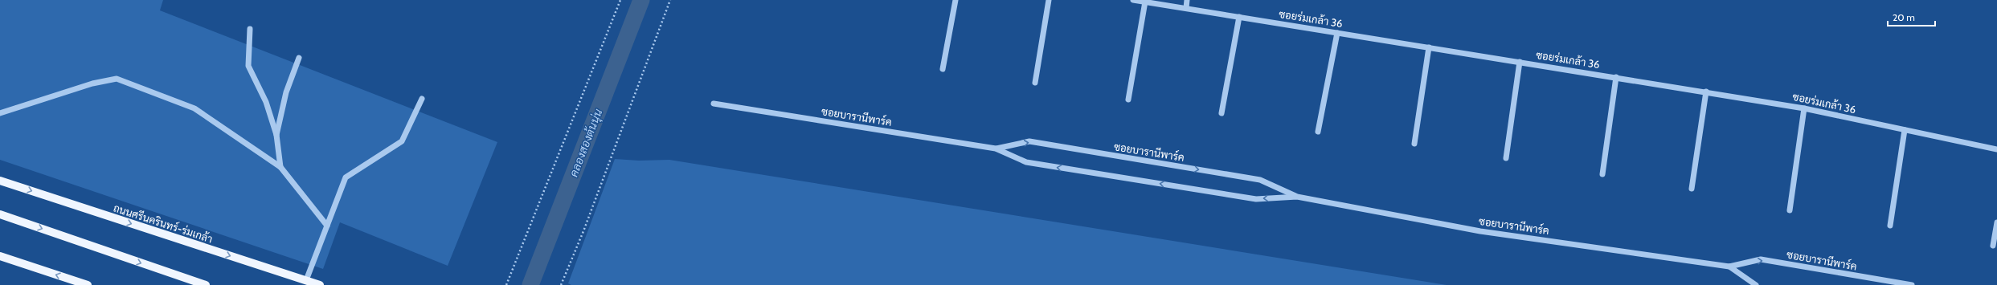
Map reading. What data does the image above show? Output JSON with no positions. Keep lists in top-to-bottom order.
{
  "streets": {
    "main road": ["ถนนศรีนครินทร์-ร่มเกล้า"],
    "street": ["ซอยร่มเกล้า 36", "ซอยบารานีพาร์ค"]
  },
  "water": ["คลองสองต้นนุ่น"],
  "scale_bar": "20 m"
}
